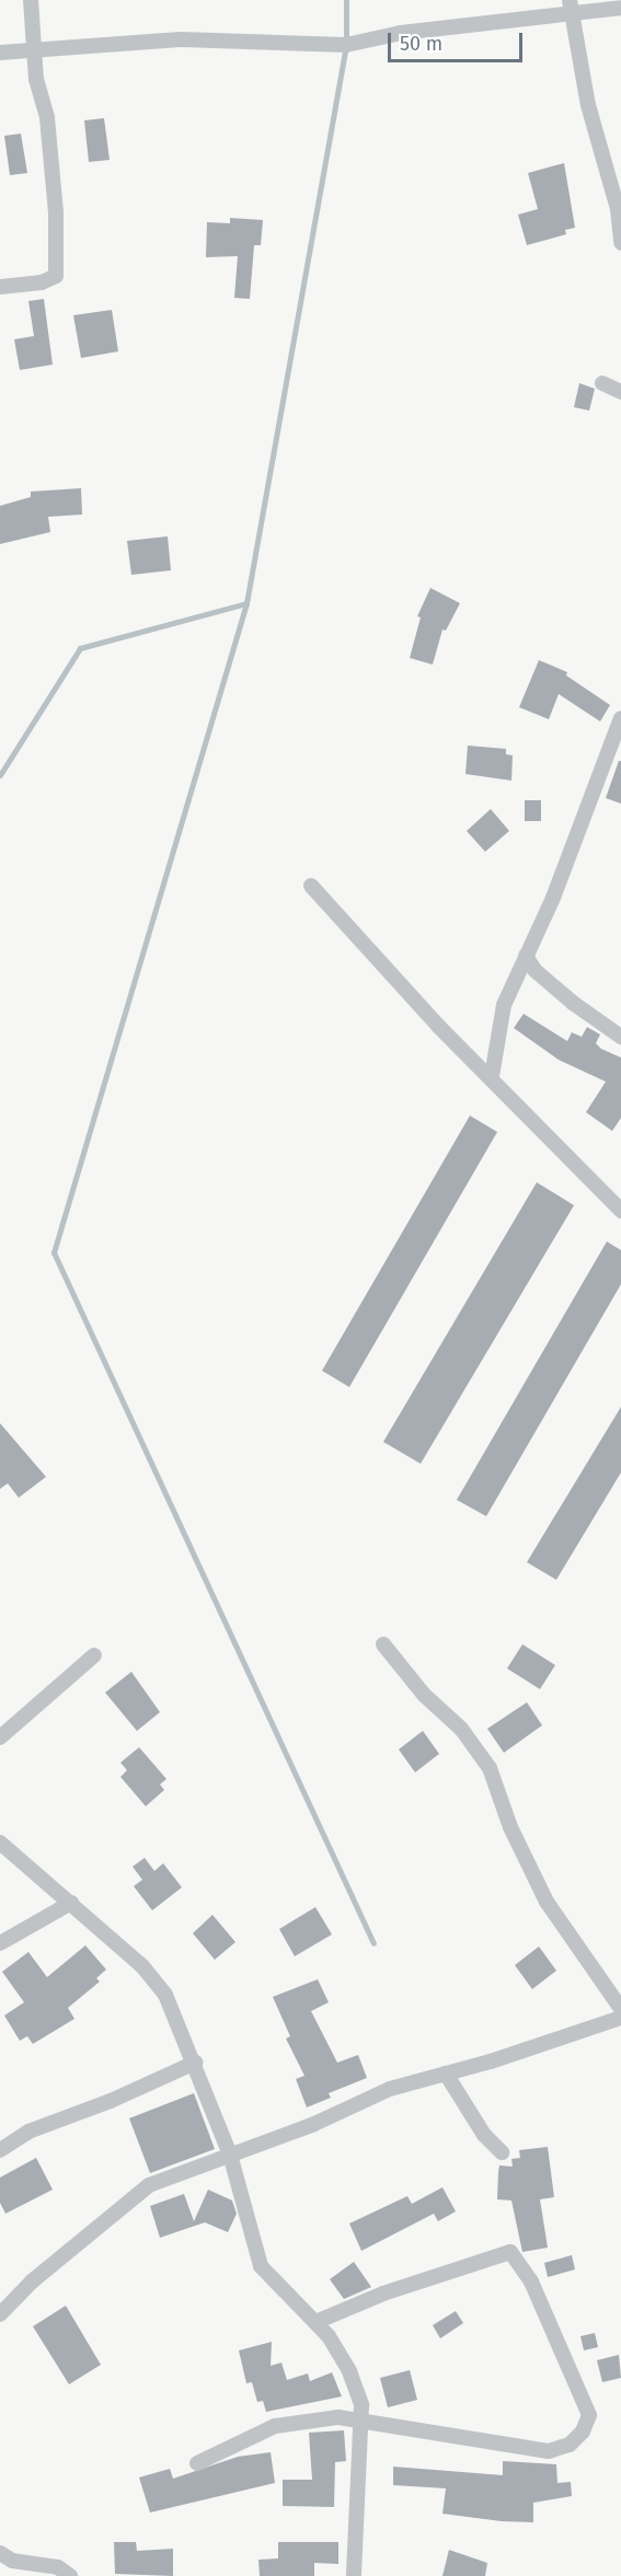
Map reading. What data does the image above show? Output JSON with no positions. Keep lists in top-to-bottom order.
{
  "scale_bar": "50 m"
}
